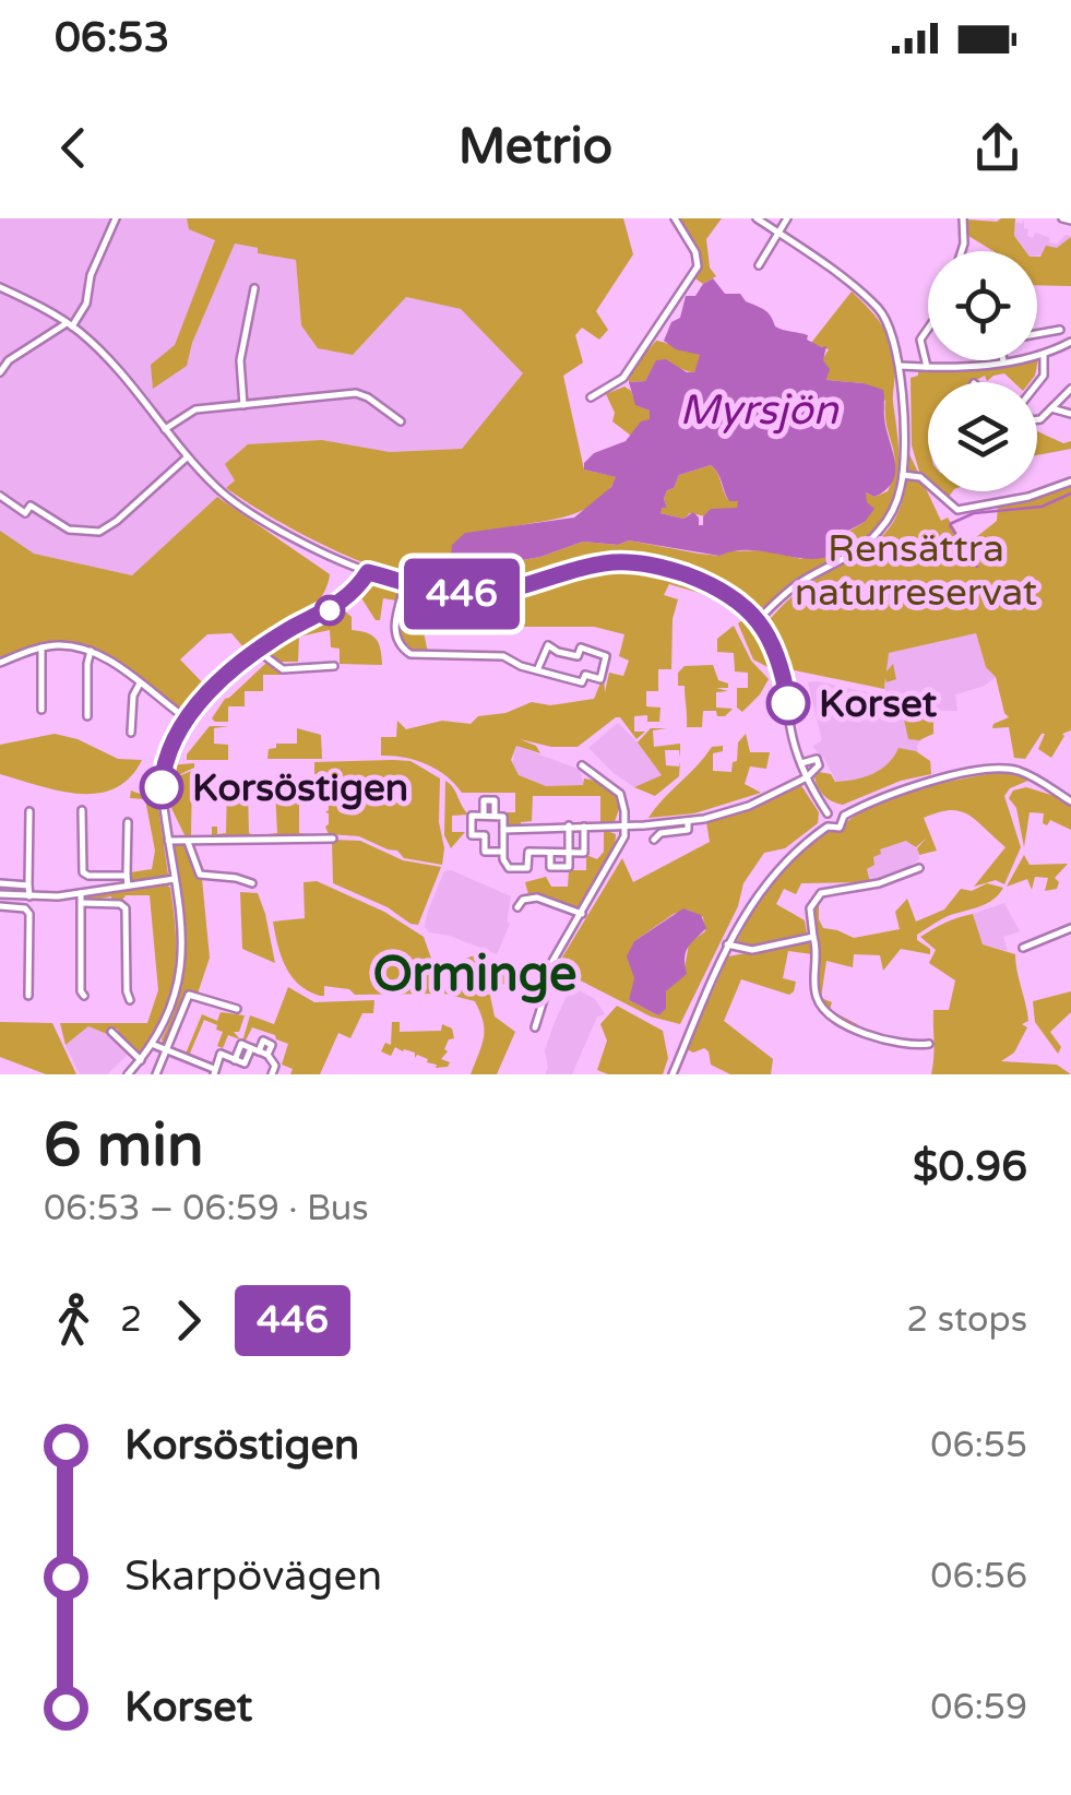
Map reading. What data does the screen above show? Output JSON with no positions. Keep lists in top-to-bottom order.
{
  "districts": ["Orminge"],
  "water": ["Myrsjön"],
  "parks": ["Rensättra naturreservat"],
  "places": ["Korset", "Korsöstigen"],
  "lines": ["bus line 446"],
  "page": {
    "status": "06:53",
    "header": "Metrio",
    "on_map": "446",
    "heading": ["6 min", "06:53 – 06:59 · Bus", "$0.96"],
    "legs": ["2", "446", "2 stops"],
    "list": [
      {
        "name": "Korsöstigen",
        "value": "06:55"
      },
      {
        "name": "Skarpövägen",
        "value": "06:56"
      },
      {
        "name": "Korset",
        "value": "06:59"
      }
    ]
  }
}
